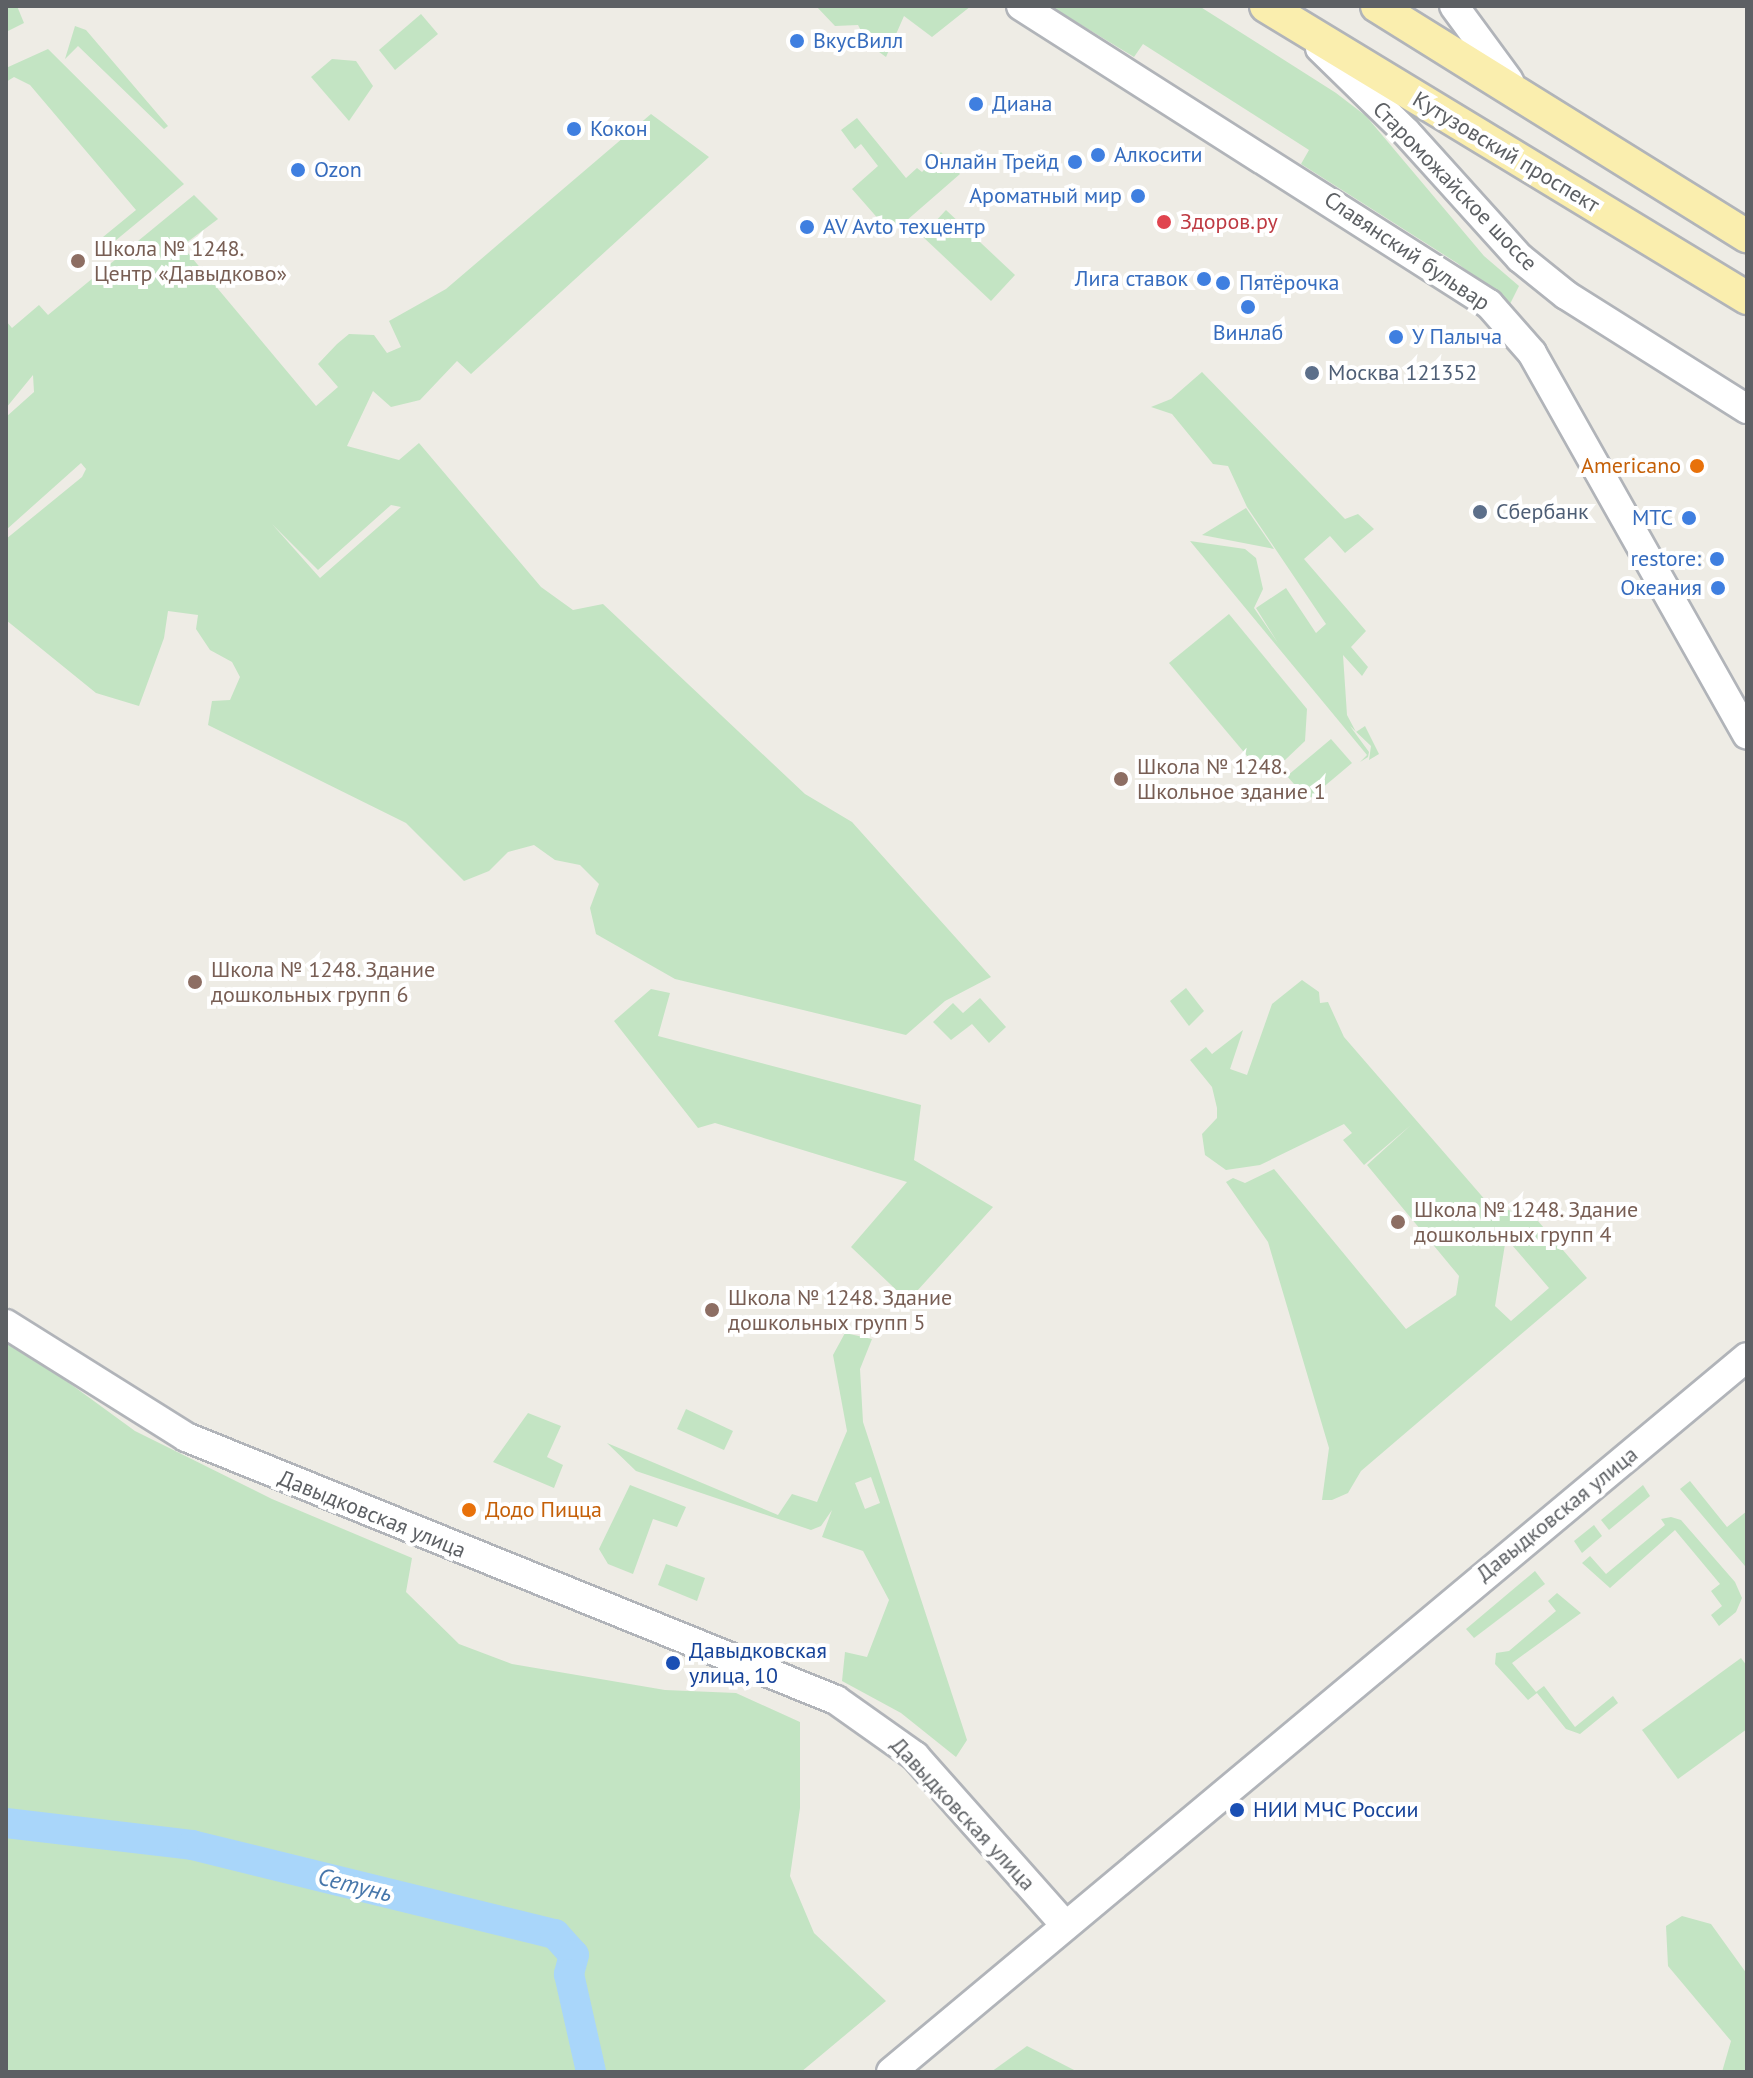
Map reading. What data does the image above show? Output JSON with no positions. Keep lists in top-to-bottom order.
{
  "streets": {
    "main road": ["Кутузовский проспект"],
    "street": ["Староможайское шоссе", "Славянский бульвар", "Давыдковская улица"]
  },
  "crossings": [
    ["Кутузовский проспект", "Староможайское шоссе"]
  ],
  "water": ["Сетунь"],
  "places": [
    "ВкусВилл",
    "Диана",
    "Кокон",
    "Алкосити",
    "Онлайн Трейд",
    "Ozon",
    "Ароматный мир",
    "Здоров.ру",
    "AV Avto техцентр",
    "Школа № 1248. Центр «Давыдково»",
    "Лига ставок",
    "Пятёрочка",
    "Винлаб",
    "У Палыча",
    "Москва 121352",
    "Americano",
    "Сбербанк",
    "МТС",
    "restore:",
    "Океания",
    "Школа № 1248. Школьное здание 1",
    "Школа № 1248. Здание дошкольных групп 6",
    "Школа № 1248. Здание дошкольных групп 4",
    "Школа № 1248. Здание дошкольных групп 5",
    "Додо Пицца",
    "Давыдковская улица, 10",
    "НИИ МЧС России"
  ]
}
